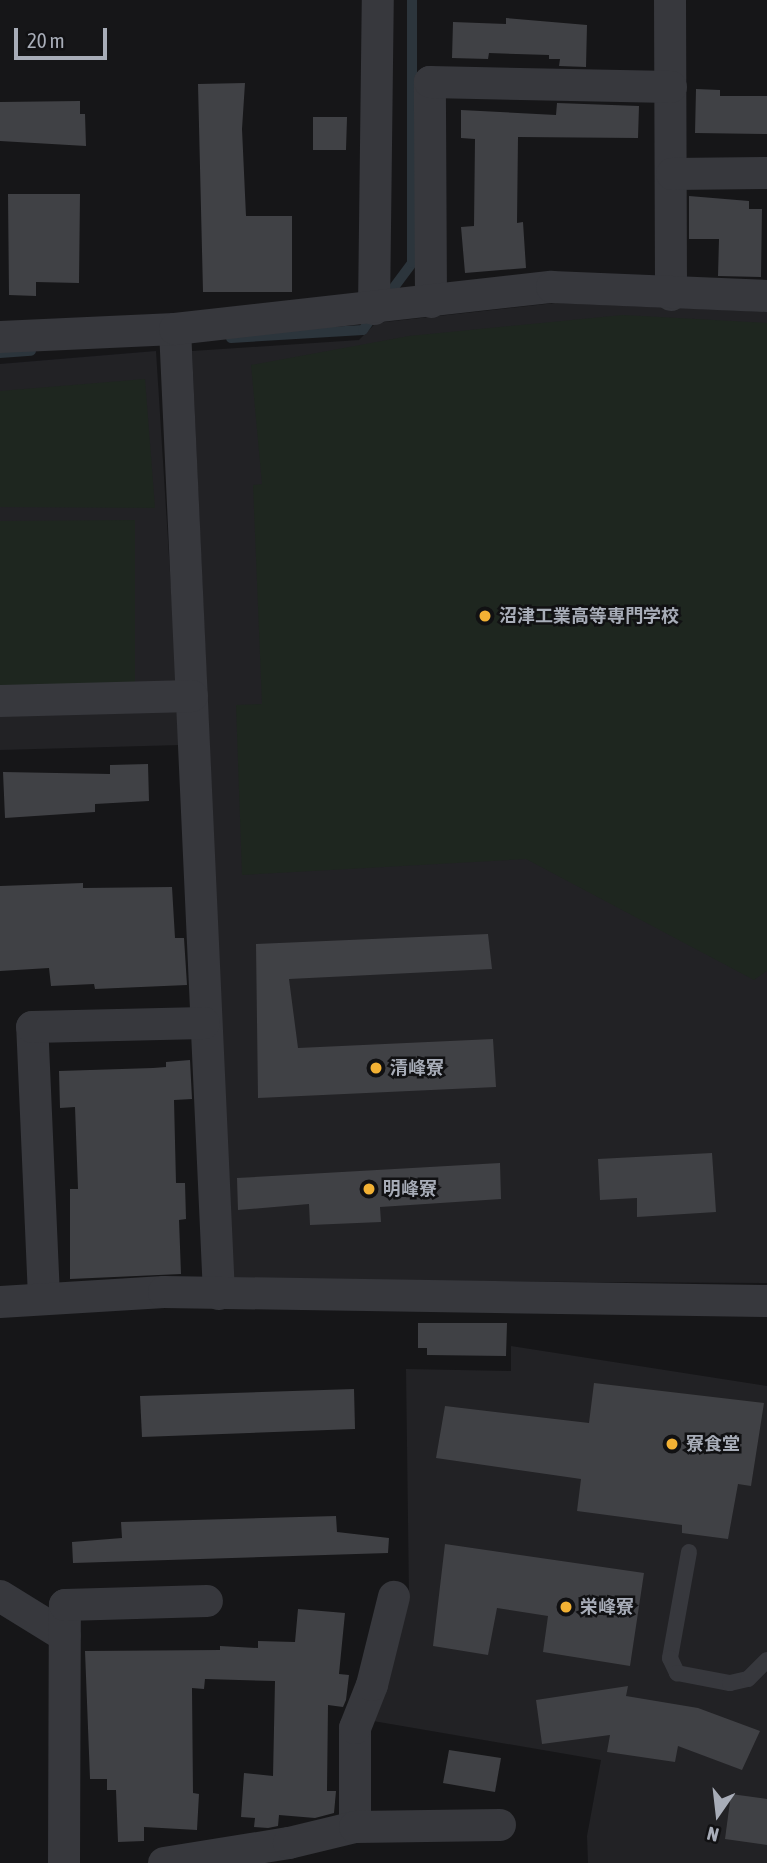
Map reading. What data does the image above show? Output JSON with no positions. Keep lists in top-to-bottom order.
{
  "places": [
    "沼津工業高等専門学校",
    "清峰寮",
    "明峰寮",
    "寮食堂",
    "栄峰寮"
  ],
  "scale_bar": "20 m",
  "north": "bottom"
}
